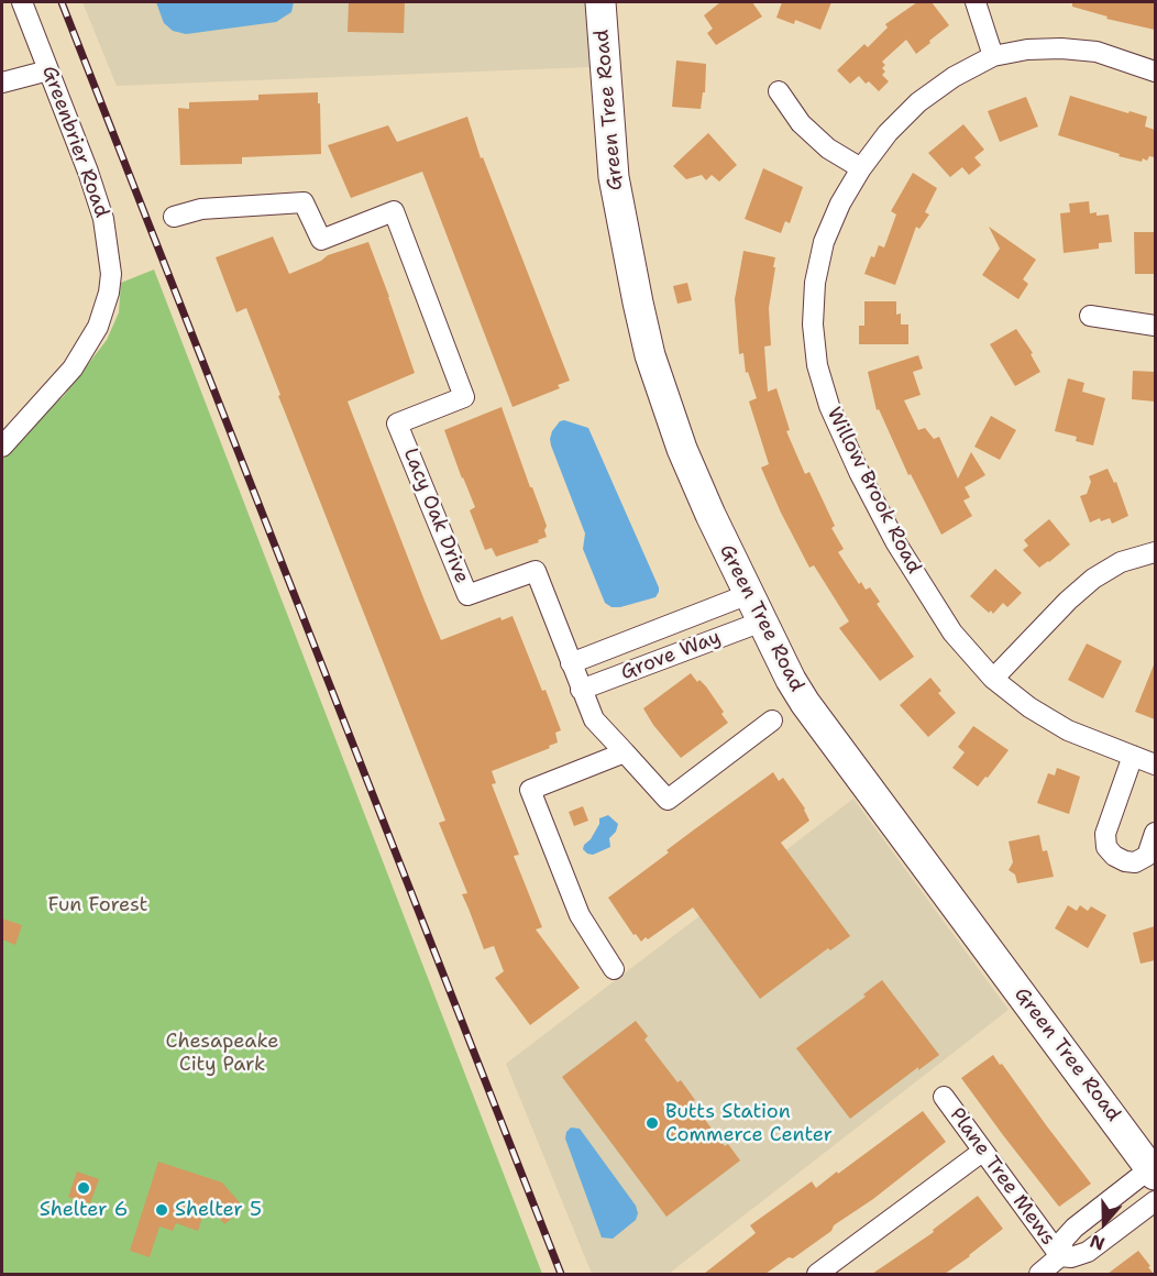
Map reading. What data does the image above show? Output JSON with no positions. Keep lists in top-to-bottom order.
{
  "streets": {
    "street": [
      "Green Tree Road",
      "Greenbrier Road",
      "Willow Brook Road",
      "Lacy Oak Drive",
      "Grove Way",
      "Plane Tree Mews"
    ]
  },
  "crossings": [
    ["Green Tree Road", "Grove Way"],
    ["Lacy Oak Drive", "Grove Way"]
  ],
  "parks": ["Fun Forest", "Chesapeake City Park"],
  "places": ["Butts Station Commerce Center", "Shelter 6", "Shelter 5"],
  "north": "bottom"
}
